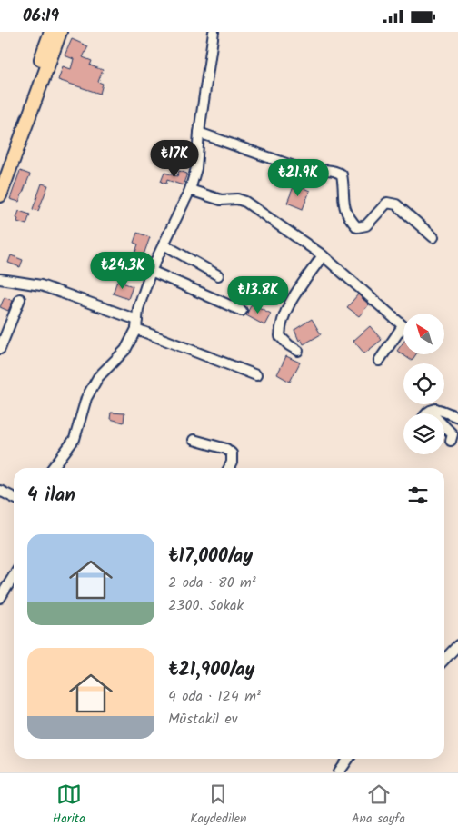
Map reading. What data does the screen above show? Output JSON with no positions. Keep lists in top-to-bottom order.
{
  "north": "top left",
  "page": {
    "status": "06:19",
    "price": [
      "₺17K",
      "₺21.9K",
      "₺24.3K",
      "₺13.8K"
    ],
    "heading": "4 ilan",
    "list": [
      {
        "name": "₺17,000/ay",
        "note": "2 oda · 80 m² · 2300. Sokak"
      },
      {
        "name": "₺21,900/ay",
        "note": "4 oda · 124 m² · Müstakil ev"
      }
    ],
    "tabs": ["Harita", "Kaydedilen", "Ana sayfa"]
  }
}
